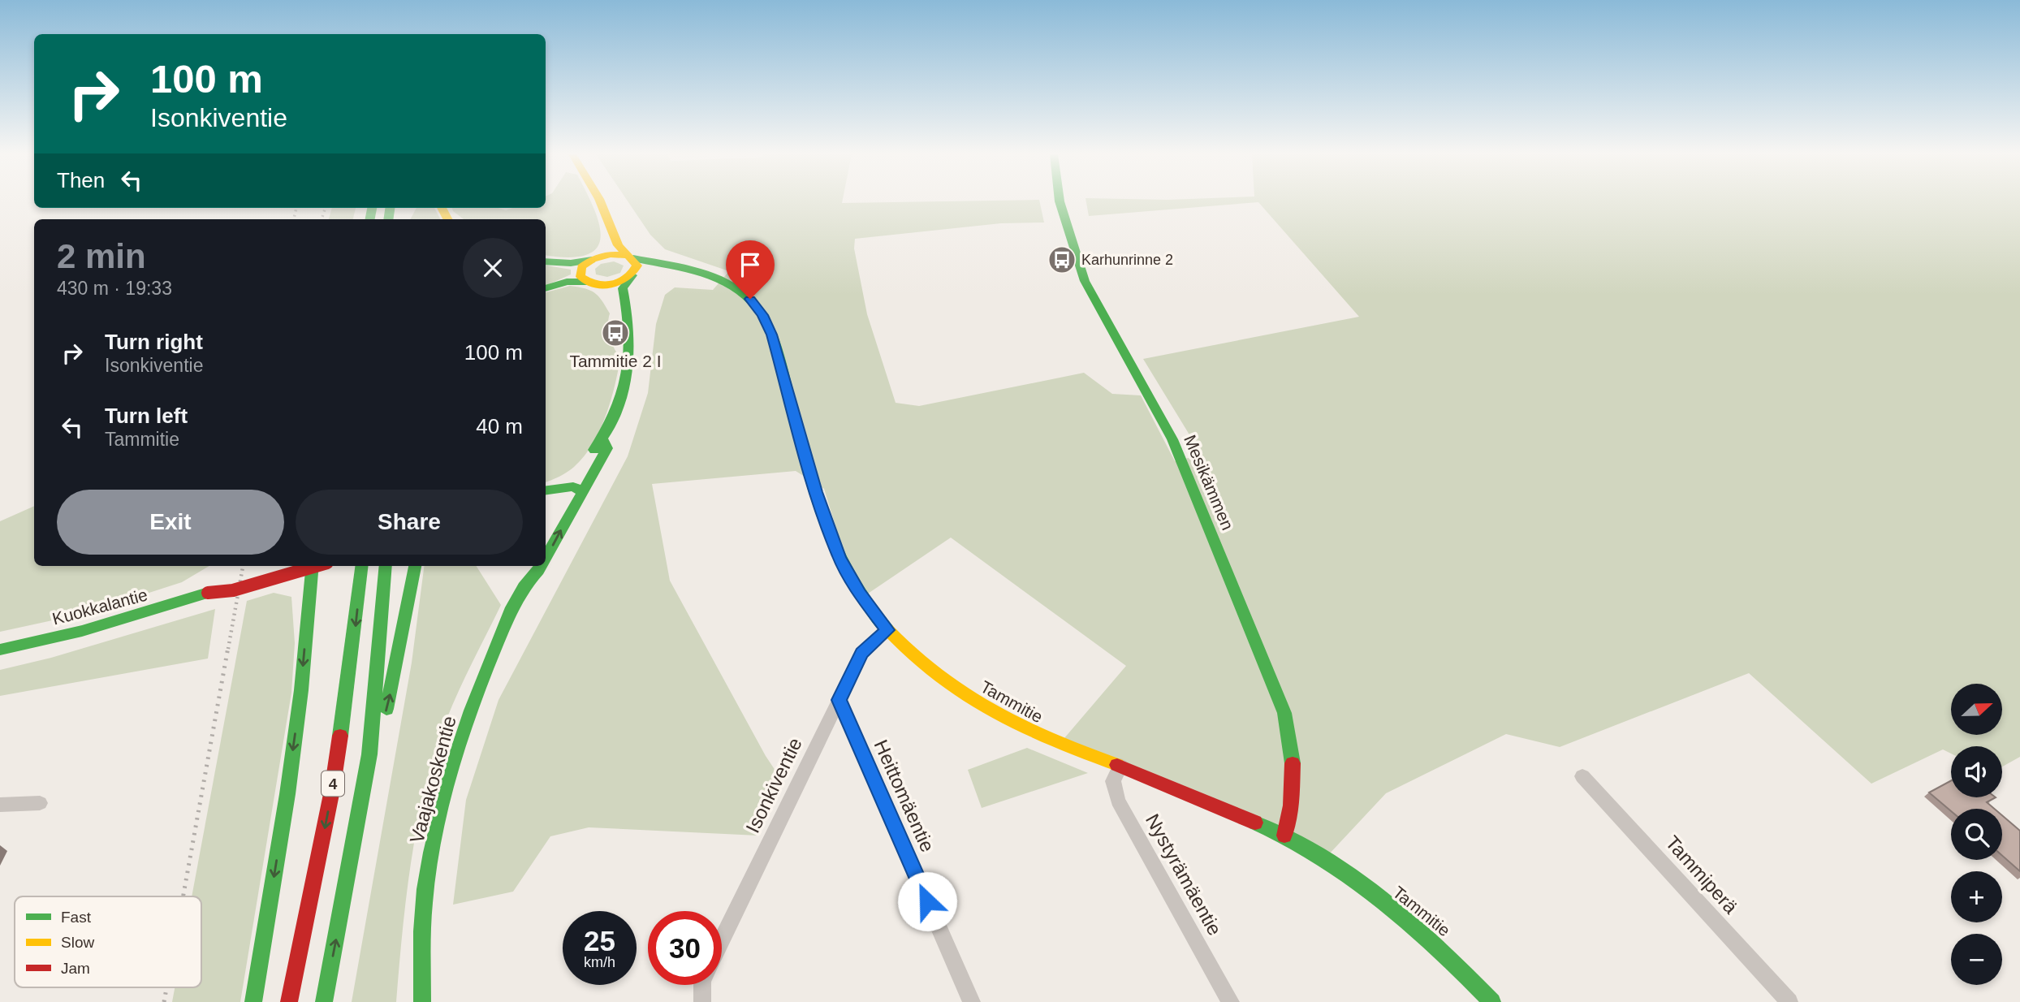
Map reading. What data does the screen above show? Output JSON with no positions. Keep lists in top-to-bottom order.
{
  "streets": {
    "main road": [
      "Mesikämmen",
      "Kuokkalantie",
      "Tammitie",
      "Vaajakoskentie",
      "4"
    ],
    "street": [
      "Isonkiventie",
      "Heittomäentie",
      "Nystyrämäentie",
      "Tammiperä"
    ]
  },
  "crossings": [
    ["Mesikämmen", "Tammitie"],
    ["Tammitie", "Vaajakoskentie"],
    ["Tammitie", "Isonkiventie"],
    ["Tammitie", "Nystyrämäentie"],
    ["Isonkiventie", "Heittomäentie"]
  ],
  "places": {
    "bus stop": ["Karhunrinne 2", "Tammitie 2 I"]
  },
  "legend": ["Fast", "Slow", "Jam"],
  "north": "right",
  "page": {
    "turn": ["100 m", "Isonkiventie"],
    "then": "Then",
    "heading": ["2 min", "430 m · 19:33"],
    "list": [
      {
        "name": "Turn right",
        "note": "Isonkiventie",
        "value": "100 m"
      },
      {
        "name": "Turn left",
        "note": "Tammitie",
        "value": "40 m"
      }
    ],
    "buttons": ["Exit", "Share"],
    "map_buttons": ["+", "−"],
    "speed": "25 km/h",
    "limit": "30"
  }
}
